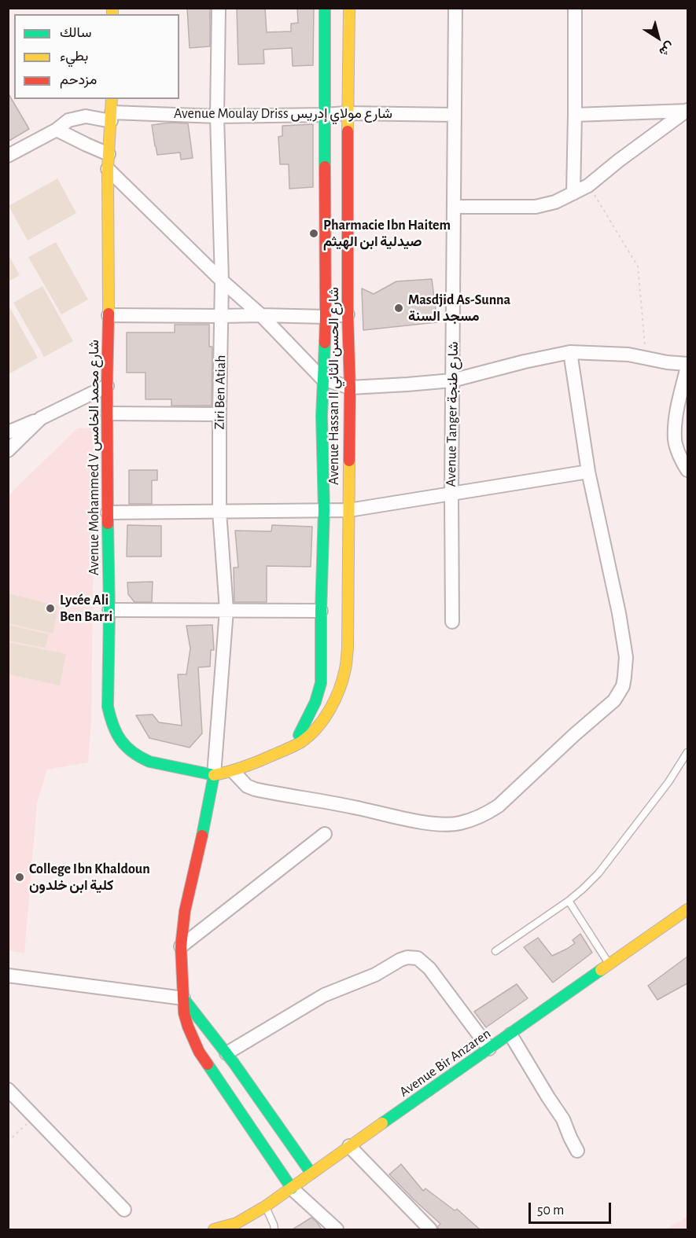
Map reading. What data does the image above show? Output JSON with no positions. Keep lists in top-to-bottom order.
{
  "streets": {
    "street": [
      "Avenue Moulay Driss شارع مولاي إدريس",
      "Avenue Hassan II شارع الحسن الثاني",
      "Ziri Ben Atiah",
      "Avenue Tanger شارع طنجة",
      "Avenue Mohammed V شارع محمد الخامس",
      "Avenue Bir Anzaren"
    ]
  },
  "crossings": [
    ["Avenue Moulay Driss شارع مولاي إدريس", "Avenue Hassan II شارع الحسن الثاني"],
    ["Avenue Moulay Driss شارع مولاي إدريس", "Ziri Ben Atiah"],
    ["Avenue Moulay Driss شارع مولاي إدريس", "Avenue Tanger شارع طنجة"],
    ["Avenue Moulay Driss شارع مولاي إدريس", "Avenue Mohammed V شارع محمد الخامس"],
    ["Avenue Hassan II شارع الحسن الثاني", "Ziri Ben Atiah"],
    ["Avenue Hassan II شارع الحسن الثاني", "Avenue Mohammed V شارع محمد الخامس"],
    ["Ziri Ben Atiah", "Avenue Mohammed V شارع محمد الخامس"]
  ],
  "places": [
    "Pharmacie Ibn Haitem صيدلية ابن الهيثم",
    "Masdjid As-Sunna مسجد السنة",
    "Lycée Ali Ben Barri",
    "College Ibn Khaldoun كلية ابن خلدون"
  ],
  "legend": ["سالك", "بطيء", "مزدحم"],
  "scale_bar": "50 m",
  "north": "bottom right"
}
